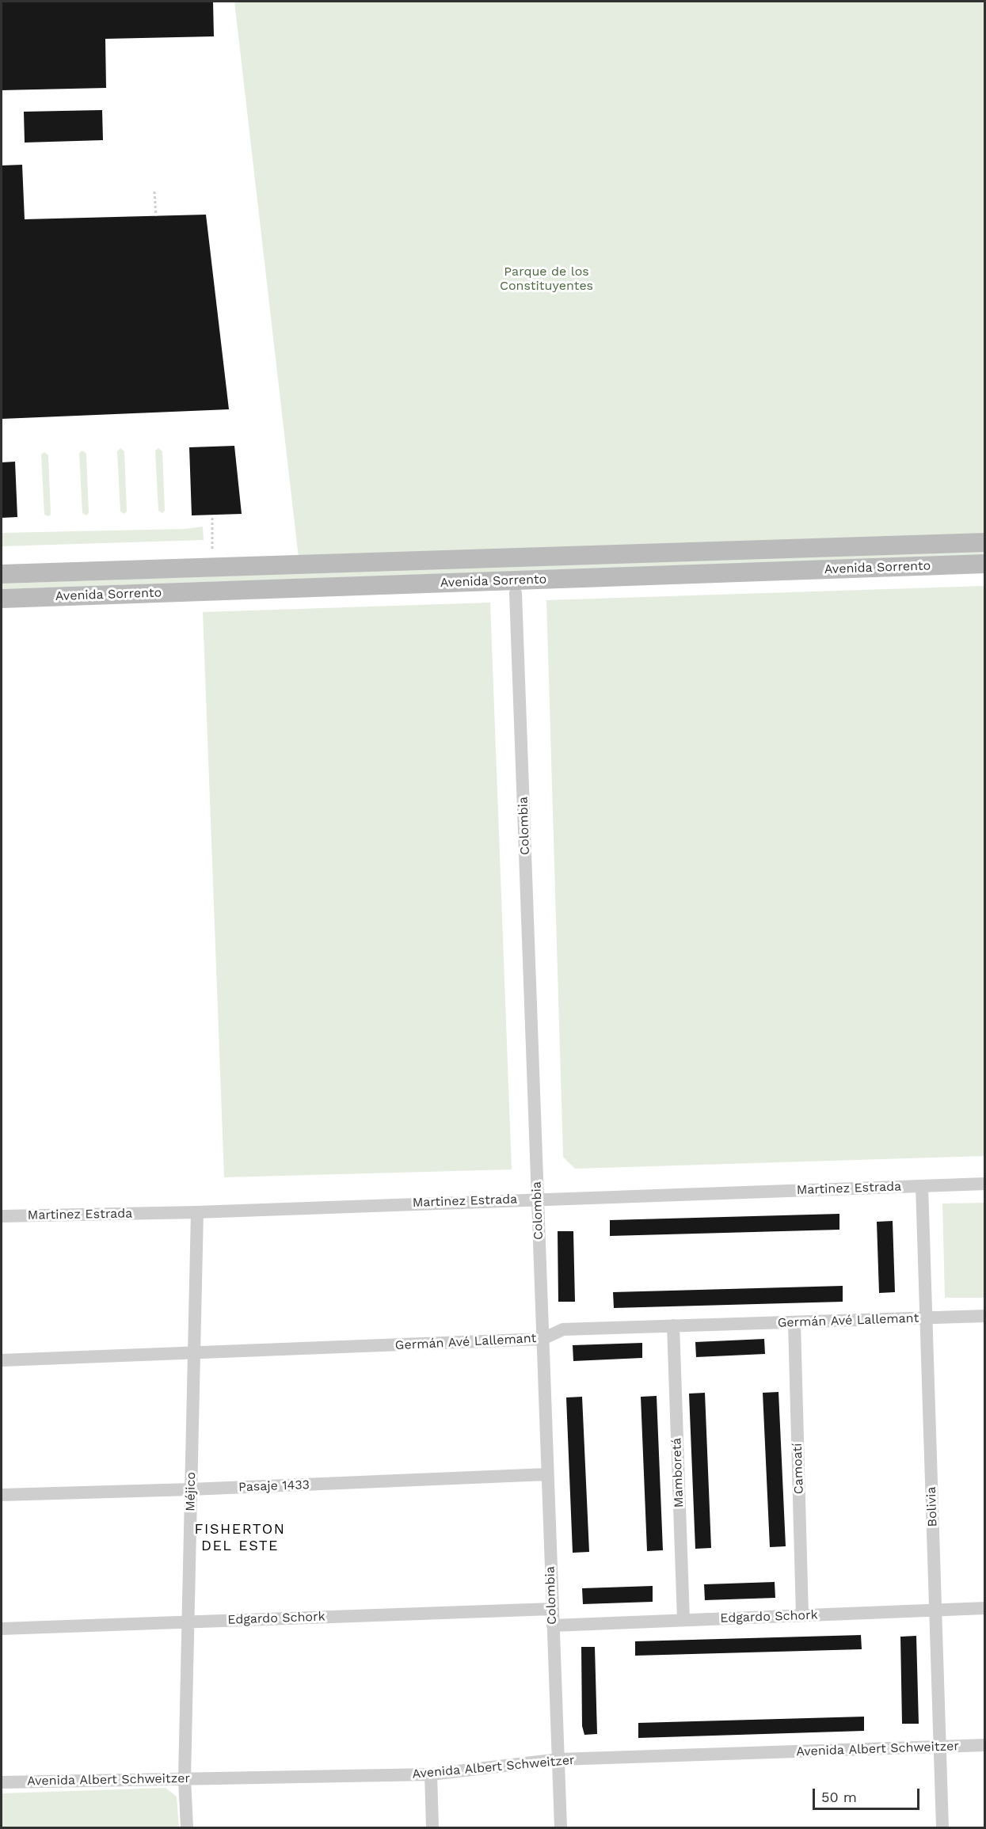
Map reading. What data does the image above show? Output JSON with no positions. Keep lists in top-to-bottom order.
{
  "streets": {
    "main road": ["Avenida Sorrento"],
    "street": [
      "Colombia",
      "Martinez Estrada",
      "Germán Avé Lallemant",
      "Camoatí",
      "Mamboretá",
      "Pasaje 1433",
      "Méjico",
      "Bolivia",
      "Edgardo Schork",
      "Avenida Albert Schweitzer"
    ]
  },
  "crossings": [
    ["Colombia", "Martinez Estrada"],
    ["Colombia", "Germán Avé Lallemant"],
    ["Colombia", "Pasaje 1433"],
    ["Colombia", "Edgardo Schork"],
    ["Colombia", "Avenida Albert Schweitzer"],
    ["Martinez Estrada", "Méjico"],
    ["Martinez Estrada", "Bolivia"],
    ["Germán Avé Lallemant", "Camoatí"],
    ["Germán Avé Lallemant", "Mamboretá"],
    ["Germán Avé Lallemant", "Méjico"],
    ["Germán Avé Lallemant", "Bolivia"],
    ["Camoatí", "Edgardo Schork"],
    ["Mamboretá", "Edgardo Schork"],
    ["Pasaje 1433", "Méjico"],
    ["Méjico", "Edgardo Schork"],
    ["Méjico", "Avenida Albert Schweitzer"],
    ["Bolivia", "Edgardo Schork"],
    ["Bolivia", "Avenida Albert Schweitzer"]
  ],
  "districts": ["FISHERTON DEL ESTE"],
  "parks": ["Parque de los Constituyentes"],
  "scale_bar": "50 m"
}
